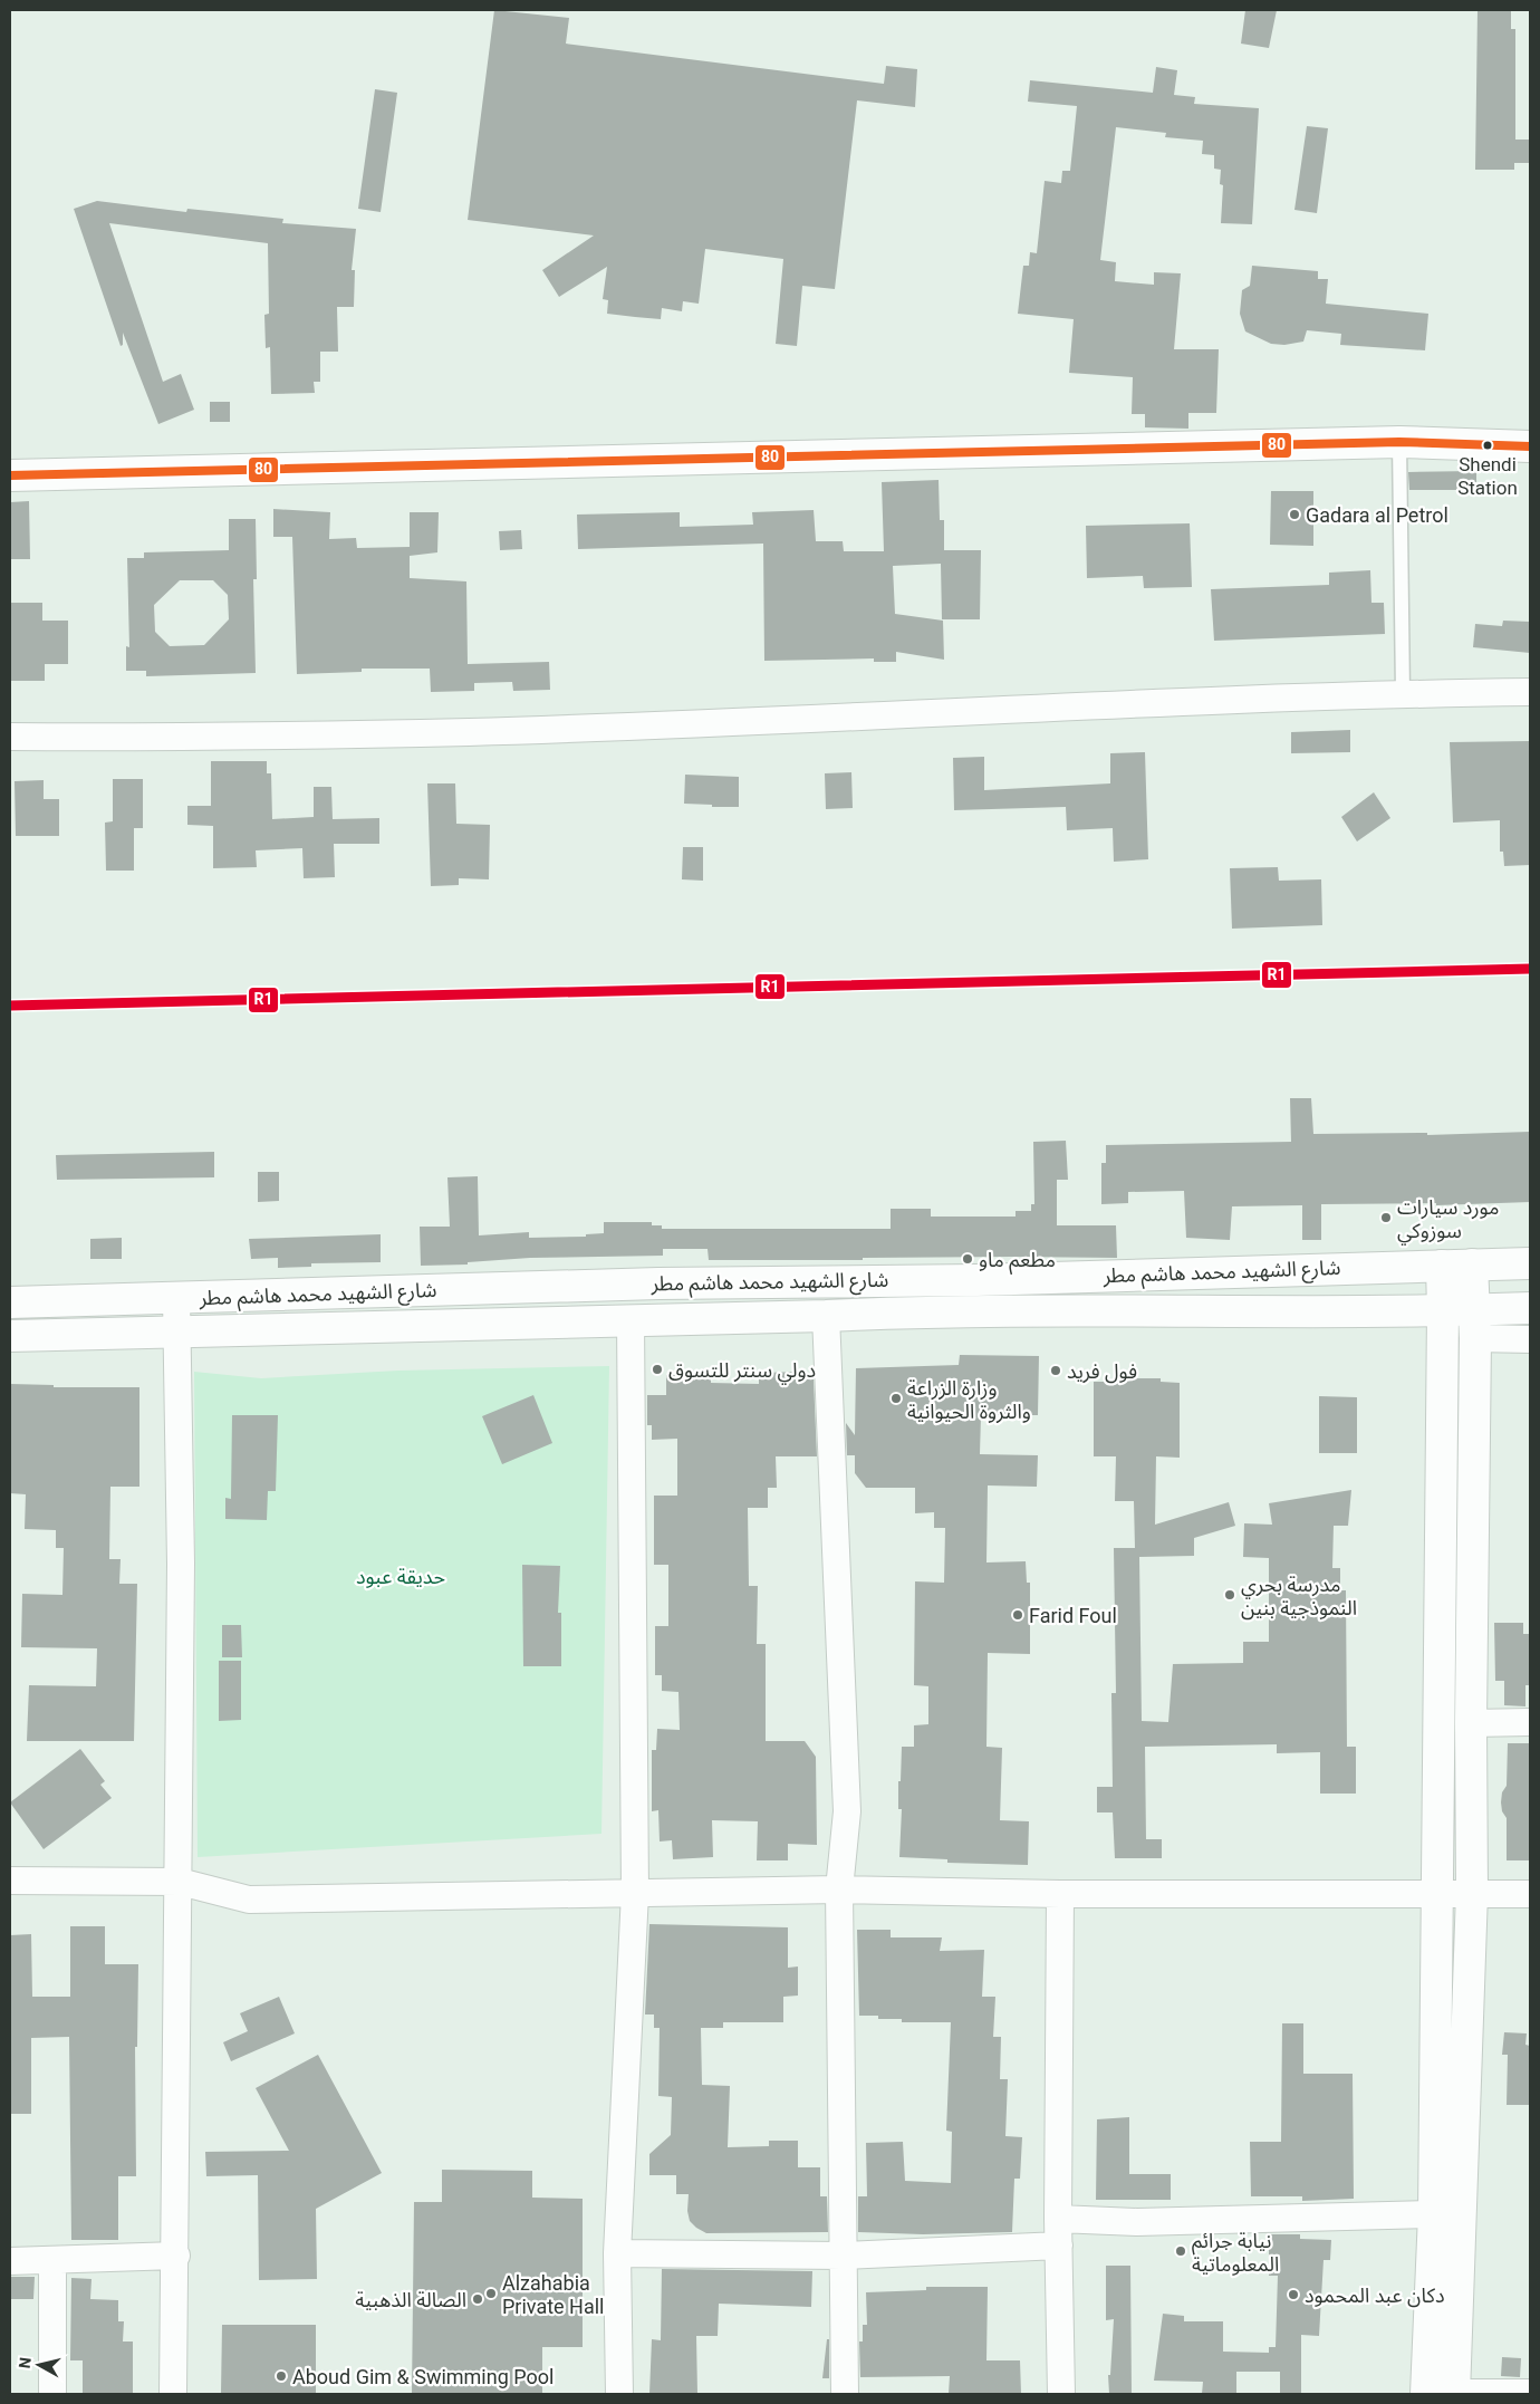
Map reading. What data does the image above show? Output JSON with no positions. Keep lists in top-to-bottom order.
{
  "streets": {
    "street": ["شارع الشهيد محمد هاشم مطر"]
  },
  "parks": ["حديقة عبود"],
  "places": [
    "Shendi Station",
    "Gadara al Petrol",
    "مورد سيارات سوزوكي",
    "مطعم ماو",
    "دولي سنتر للتسوق",
    "فول فريد",
    "وزارة الزراعة والثروة الحيوانية",
    "مدرسة بحري النموذجية بنين",
    "Farid Foul",
    "نيابة جرائم المعلوماتية",
    "Alzahabia Private Hall",
    "دكان عبد المحمود",
    "الصالة الذهبية",
    "Aboud Gim & Swimming Pool"
  ],
  "lines": ["transit line 80", "transit line R1"],
  "north": "left"
}
